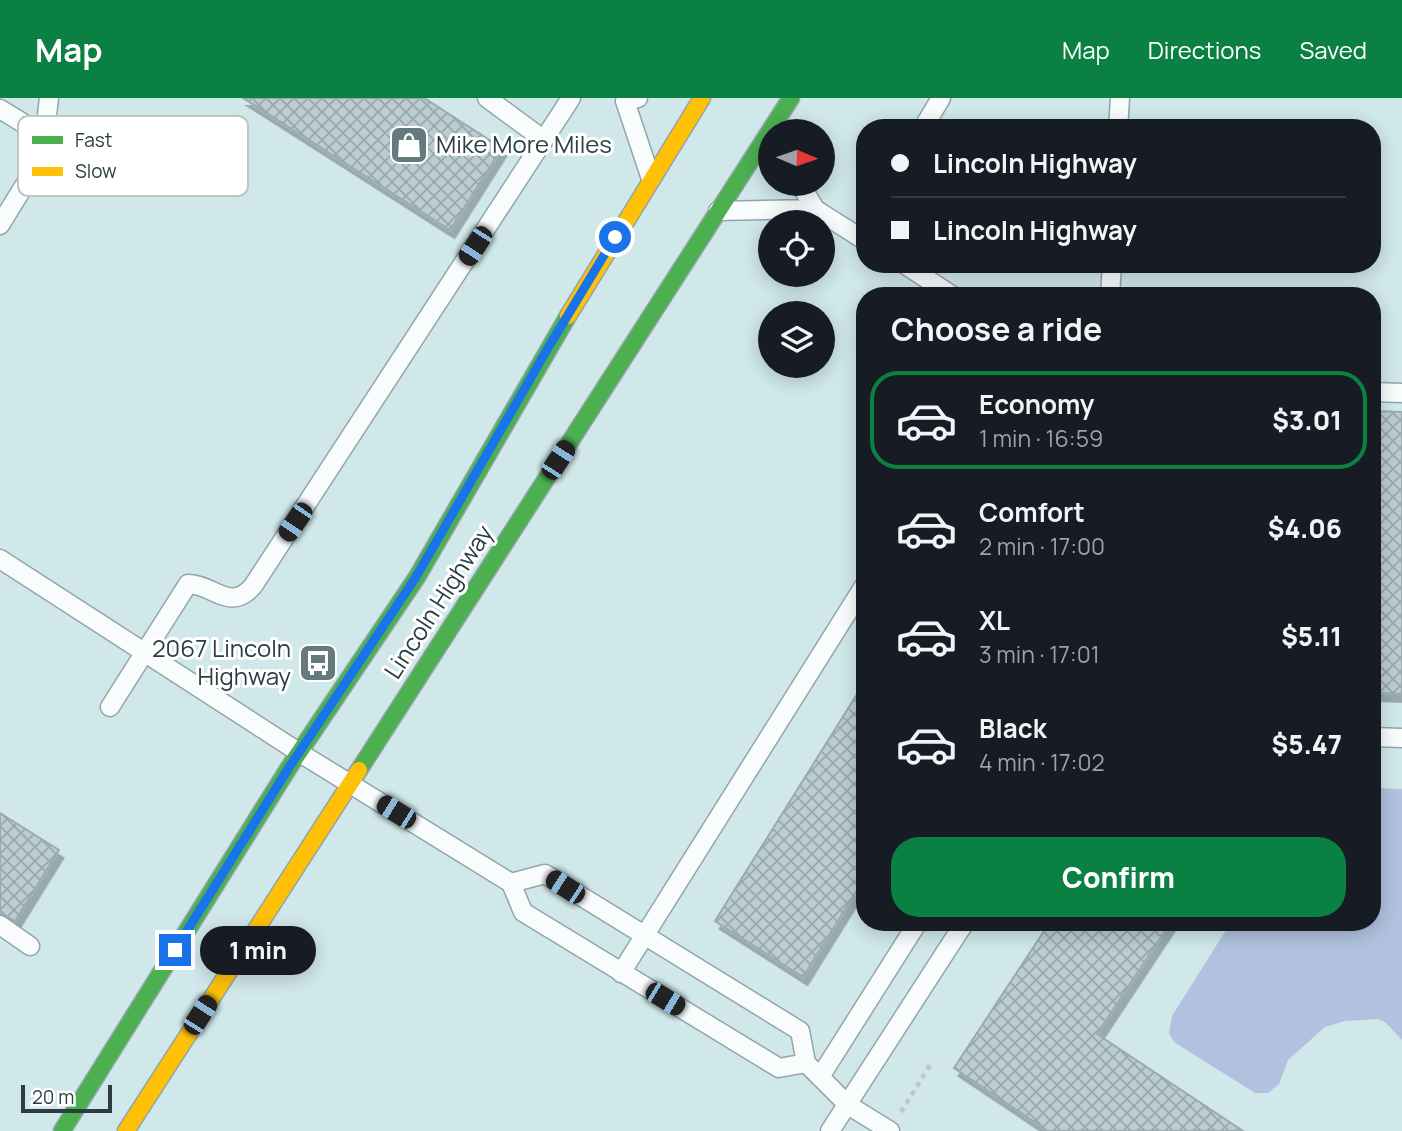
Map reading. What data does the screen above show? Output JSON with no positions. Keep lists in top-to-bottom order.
{
  "streets": {
    "main road": ["Lincoln Highway"]
  },
  "places": {
    "shop": ["Mike More Miles"],
    "bus stop": ["2067 Lincoln Highway"]
  },
  "legend": ["Fast", "Slow"],
  "scale_bar": "20 m",
  "north": "right",
  "page": {
    "header": "Map",
    "nav": ["Map", "Directions", "Saved"],
    "banner": ["Lincoln Highway", "Lincoln Highway"],
    "heading": "Choose a ride",
    "list": [
      {
        "name": "Economy",
        "note": "1 min · 16:59",
        "value": "$3.01"
      },
      {
        "name": "Comfort",
        "note": "2 min · 17:00",
        "value": "$4.06"
      },
      {
        "name": "XL",
        "note": "3 min · 17:01",
        "value": "$5.11"
      },
      {
        "name": "Black",
        "note": "4 min · 17:02",
        "value": "$5.47"
      }
    ],
    "buttons": "Confirm",
    "bubble": "1 min",
    "scale": "20 m"
  }
}
